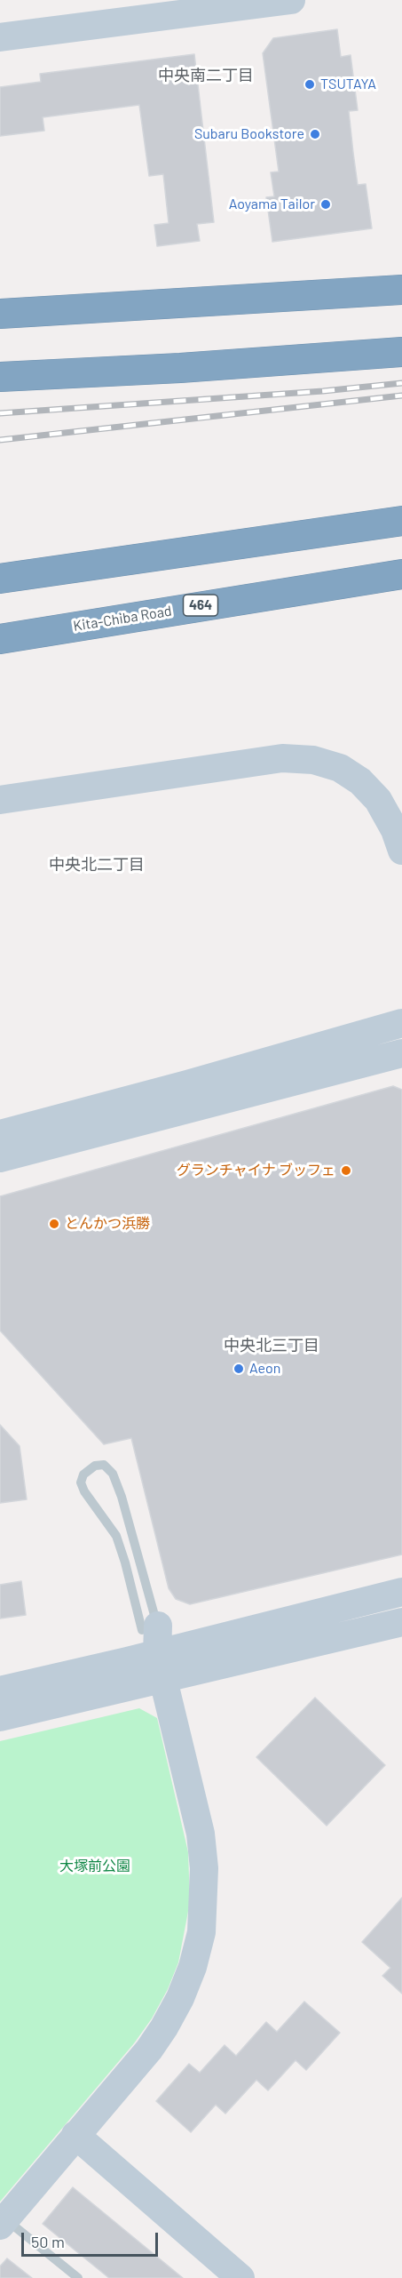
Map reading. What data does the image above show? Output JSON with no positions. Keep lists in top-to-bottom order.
{
  "streets": {
    "highway": ["464", "Kita-Chiba Road"]
  },
  "districts": ["中央南二丁目", "中央北二丁目", "中央北三丁目"],
  "parks": ["大塚前公園"],
  "places": [
    "TSUTAYA",
    "Subaru Bookstore",
    "Aoyama Tailor",
    "グランチャイナ ブッフェ",
    "とんかつ浜勝",
    "Aeon"
  ],
  "scale_bar": "50 m"
}
